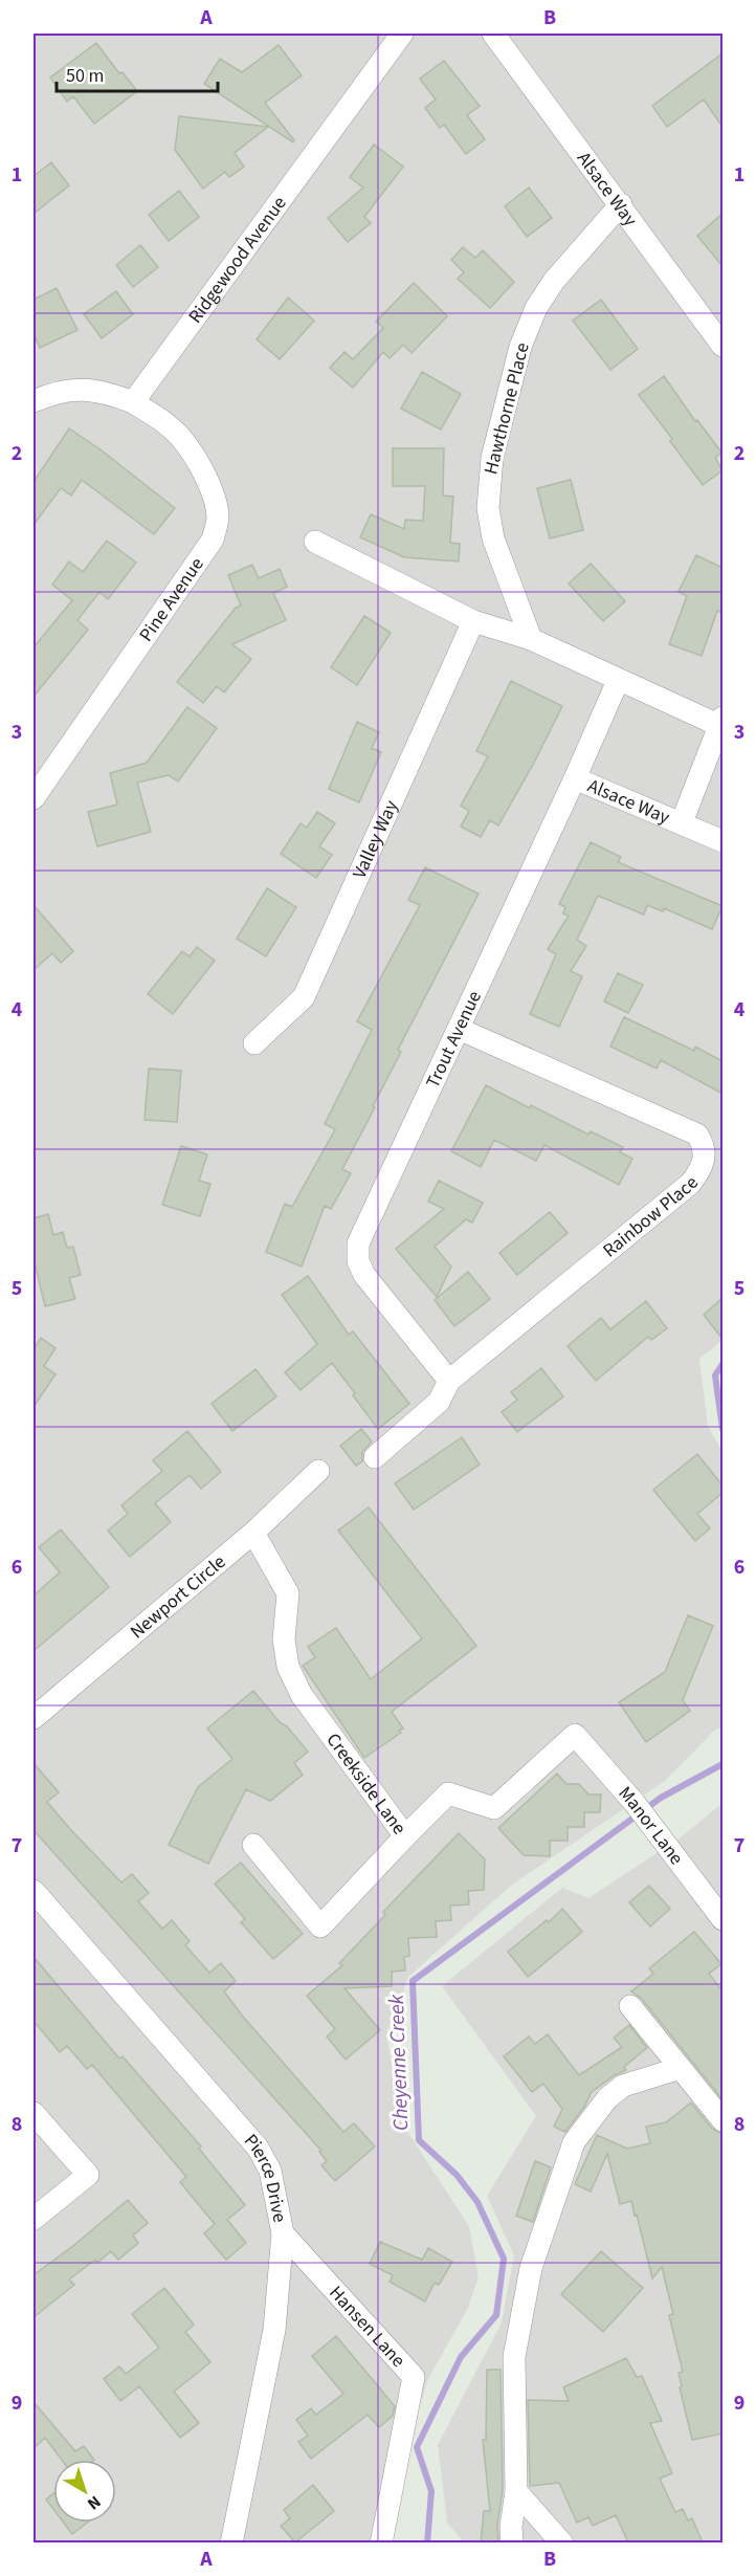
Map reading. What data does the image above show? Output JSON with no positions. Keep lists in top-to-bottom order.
{
  "streets": {
    "street": [
      "Alsace Way",
      "Ridgewood Avenue",
      "Hawthorne Place",
      "Pine Avenue",
      "Valley Way",
      "Trout Avenue",
      "Rainbow Place",
      "Newport Circle",
      "Creekside Lane",
      "Manor Lane",
      "Pierce Drive",
      "Hansen Lane"
    ]
  },
  "crossings": [
    ["Alsace Way", "Hawthorne Place"],
    ["Alsace Way", "Trout Avenue"],
    ["Ridgewood Avenue", "Pine Avenue"],
    ["Trout Avenue", "Rainbow Place"],
    ["Newport Circle", "Creekside Lane"],
    ["Creekside Lane", "Manor Lane"],
    ["Pierce Drive", "Hansen Lane"]
  ],
  "water": ["Cheyenne Creek"],
  "scale_bar": "50 m",
  "north": "bottom right",
  "grid": {
    "columns": ["A", "B"],
    "rows": [
      "1",
      "2",
      "3",
      "4",
      "5",
      "6",
      "7",
      "8",
      "9"
    ]
  }
}
